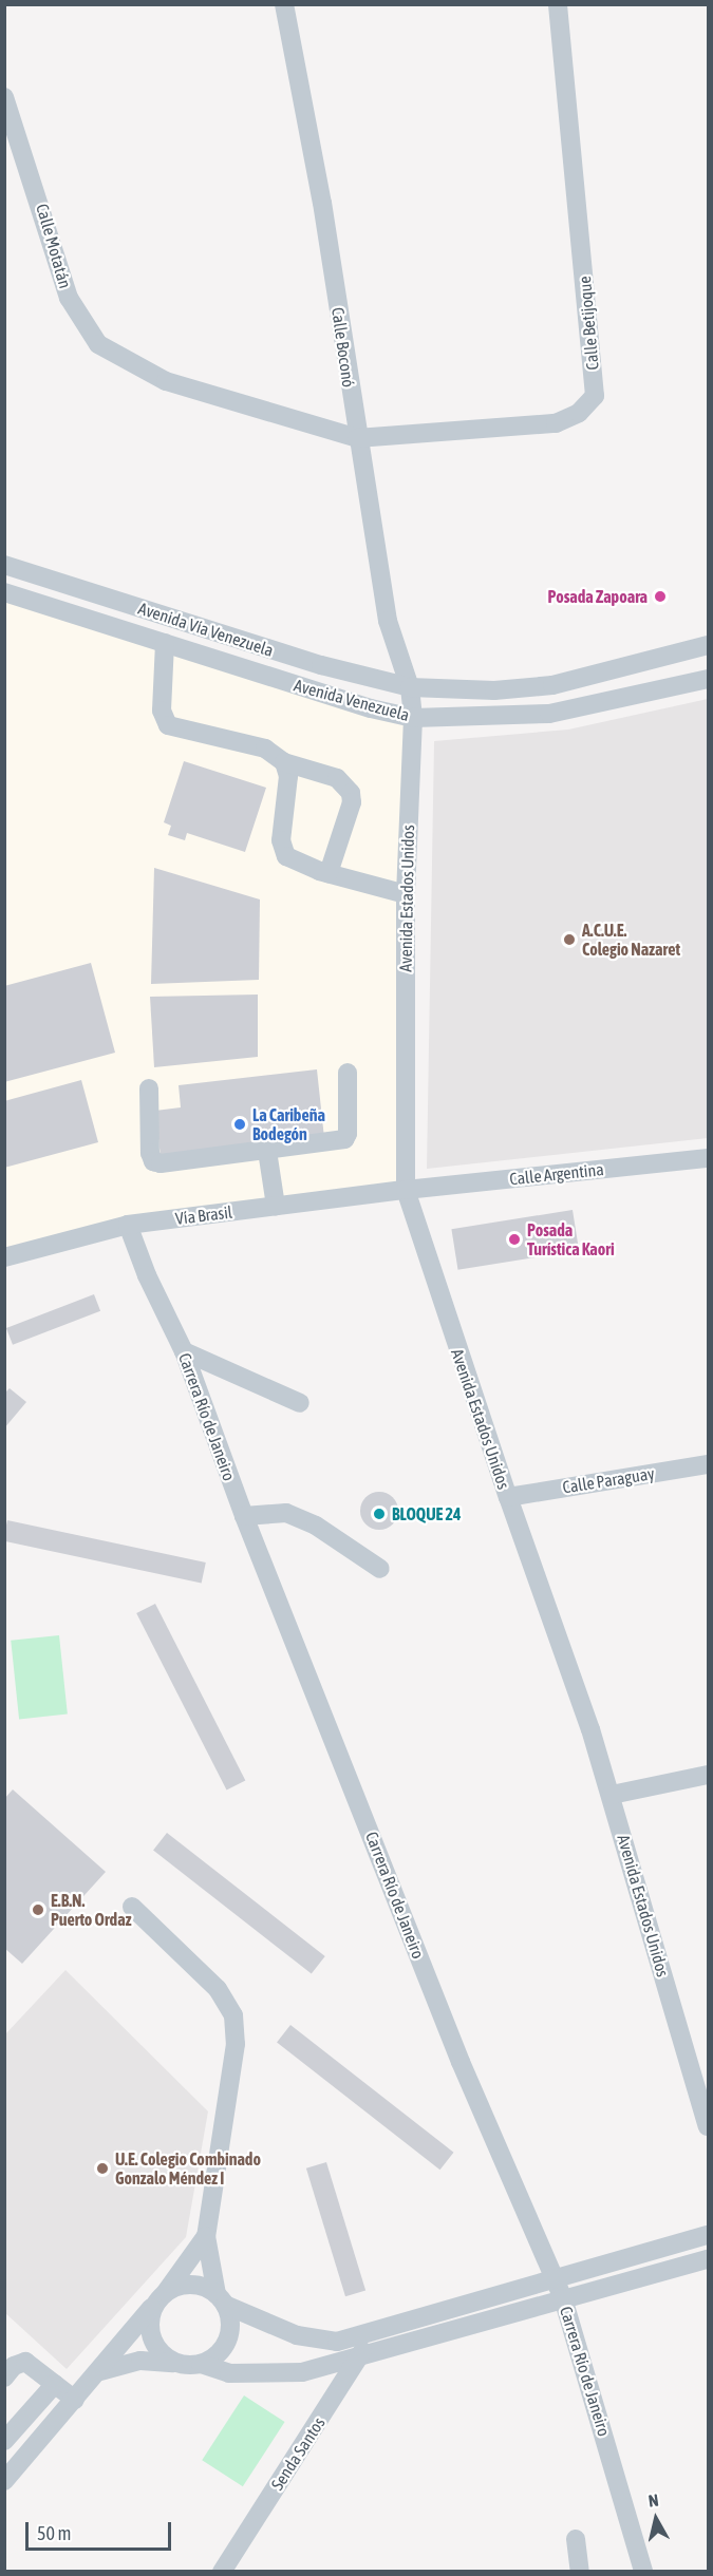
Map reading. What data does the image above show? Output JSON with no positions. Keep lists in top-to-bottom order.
{
  "streets": {
    "street": [
      "Calle Motatán",
      "Calle Betijoque",
      "Calle Boconó",
      "Avenida Vía Venezuela",
      "Avenida Venezuela",
      "Avenida Estados Unidos",
      "Calle Argentina",
      "Vía Brasil",
      "Carrera Río de Janeiro",
      "Calle Paraguay",
      "Senda Santos"
    ]
  },
  "crossings": [
    ["Calle Motatán", "Calle Betijoque"],
    ["Calle Motatán", "Calle Boconó"],
    ["Calle Betijoque", "Calle Boconó"],
    ["Calle Boconó", "Avenida Vía Venezuela"],
    ["Calle Boconó", "Avenida Venezuela"],
    ["Calle Boconó", "Avenida Estados Unidos"],
    ["Avenida Vía Venezuela", "Avenida Venezuela"],
    ["Avenida Vía Venezuela", "Avenida Estados Unidos"],
    ["Avenida Venezuela", "Avenida Estados Unidos"],
    ["Avenida Estados Unidos", "Calle Argentina"],
    ["Avenida Estados Unidos", "Vía Brasil"],
    ["Avenida Estados Unidos", "Calle Paraguay"],
    ["Calle Argentina", "Vía Brasil"],
    ["Vía Brasil", "Carrera Río de Janeiro"]
  ],
  "places": [
    "Posada Zapoara",
    "A.C.U.E. Colegio Nazaret",
    "La Caribeña Bodegón",
    "Posada Turística Kaori",
    "BLOQUE 24",
    "E.B.N. Puerto Ordaz",
    "U.E. Colegio Combinado Gonzalo Méndez I"
  ],
  "scale_bar": "50 m",
  "north": "top"
}
